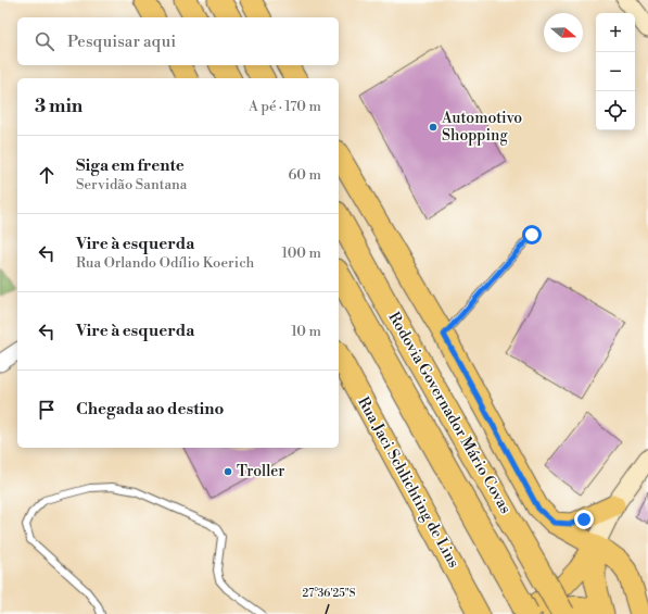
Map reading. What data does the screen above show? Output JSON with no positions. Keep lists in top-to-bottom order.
{
  "streets": {
    "highway": ["Rodovia Governador Mário Covas"],
    "main road": ["Rua Jaci Schlichting de Lins"]
  },
  "places": ["Automotivo Shopping", "Troller"],
  "north": "right",
  "page": {
    "map_buttons": ["+", "−"],
    "search": "Pesquisar aqui",
    "heading": ["3 min", "A pé · 170 m"],
    "list": [
      ["Siga em frente", "Servidão Santana", "60 m"],
      ["Vire à esquerda", "Rua Orlando Odílio Koerich", "100 m"],
      ["Vire à esquerda", "10 m"],
      "Chegada ao destino"
    ]
  },
  "coordinates": ["27°36'25\"S"]
}
